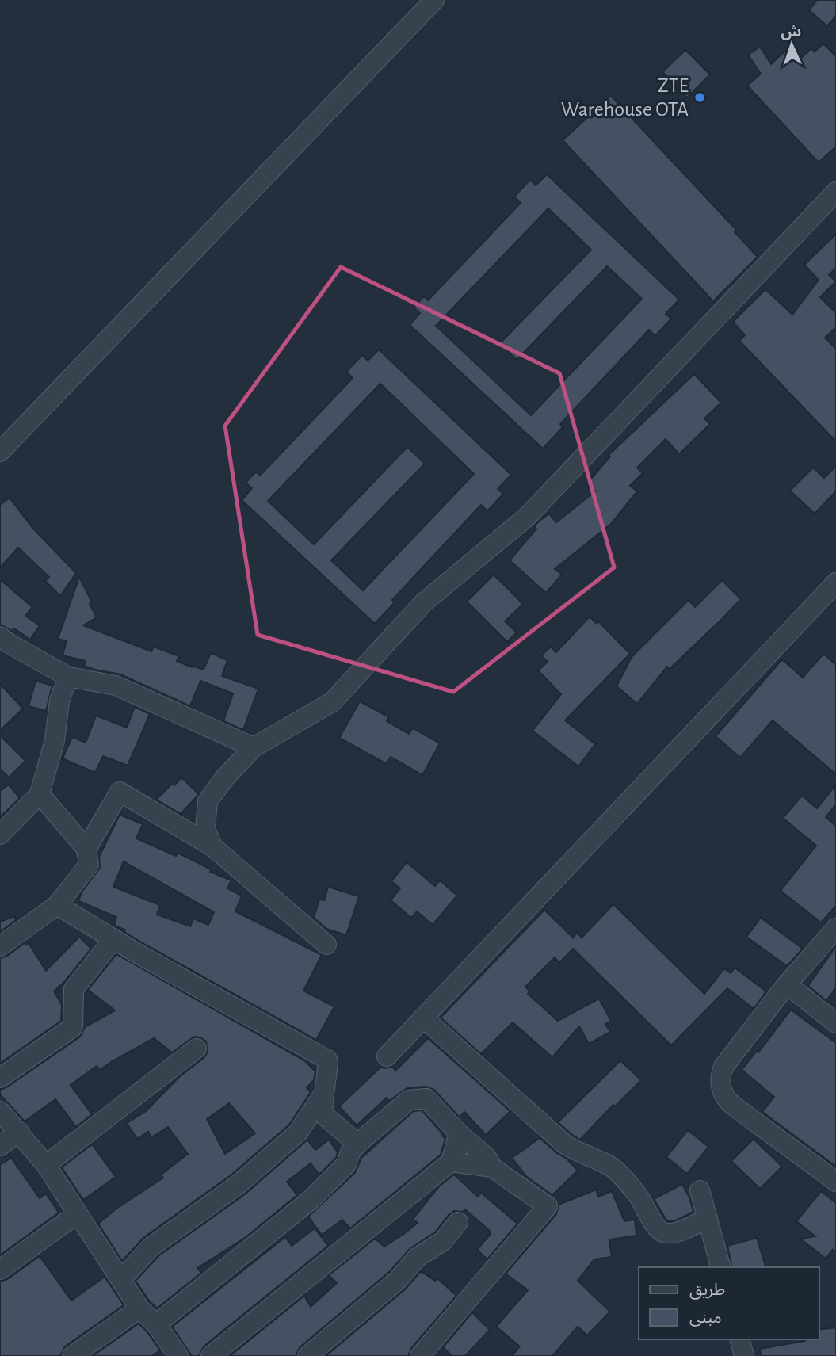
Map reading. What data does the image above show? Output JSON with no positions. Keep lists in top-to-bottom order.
{
  "places": ["ZTE Warehouse OTA"],
  "legend": ["طريق", "مبنى"],
  "north": "top"
}
